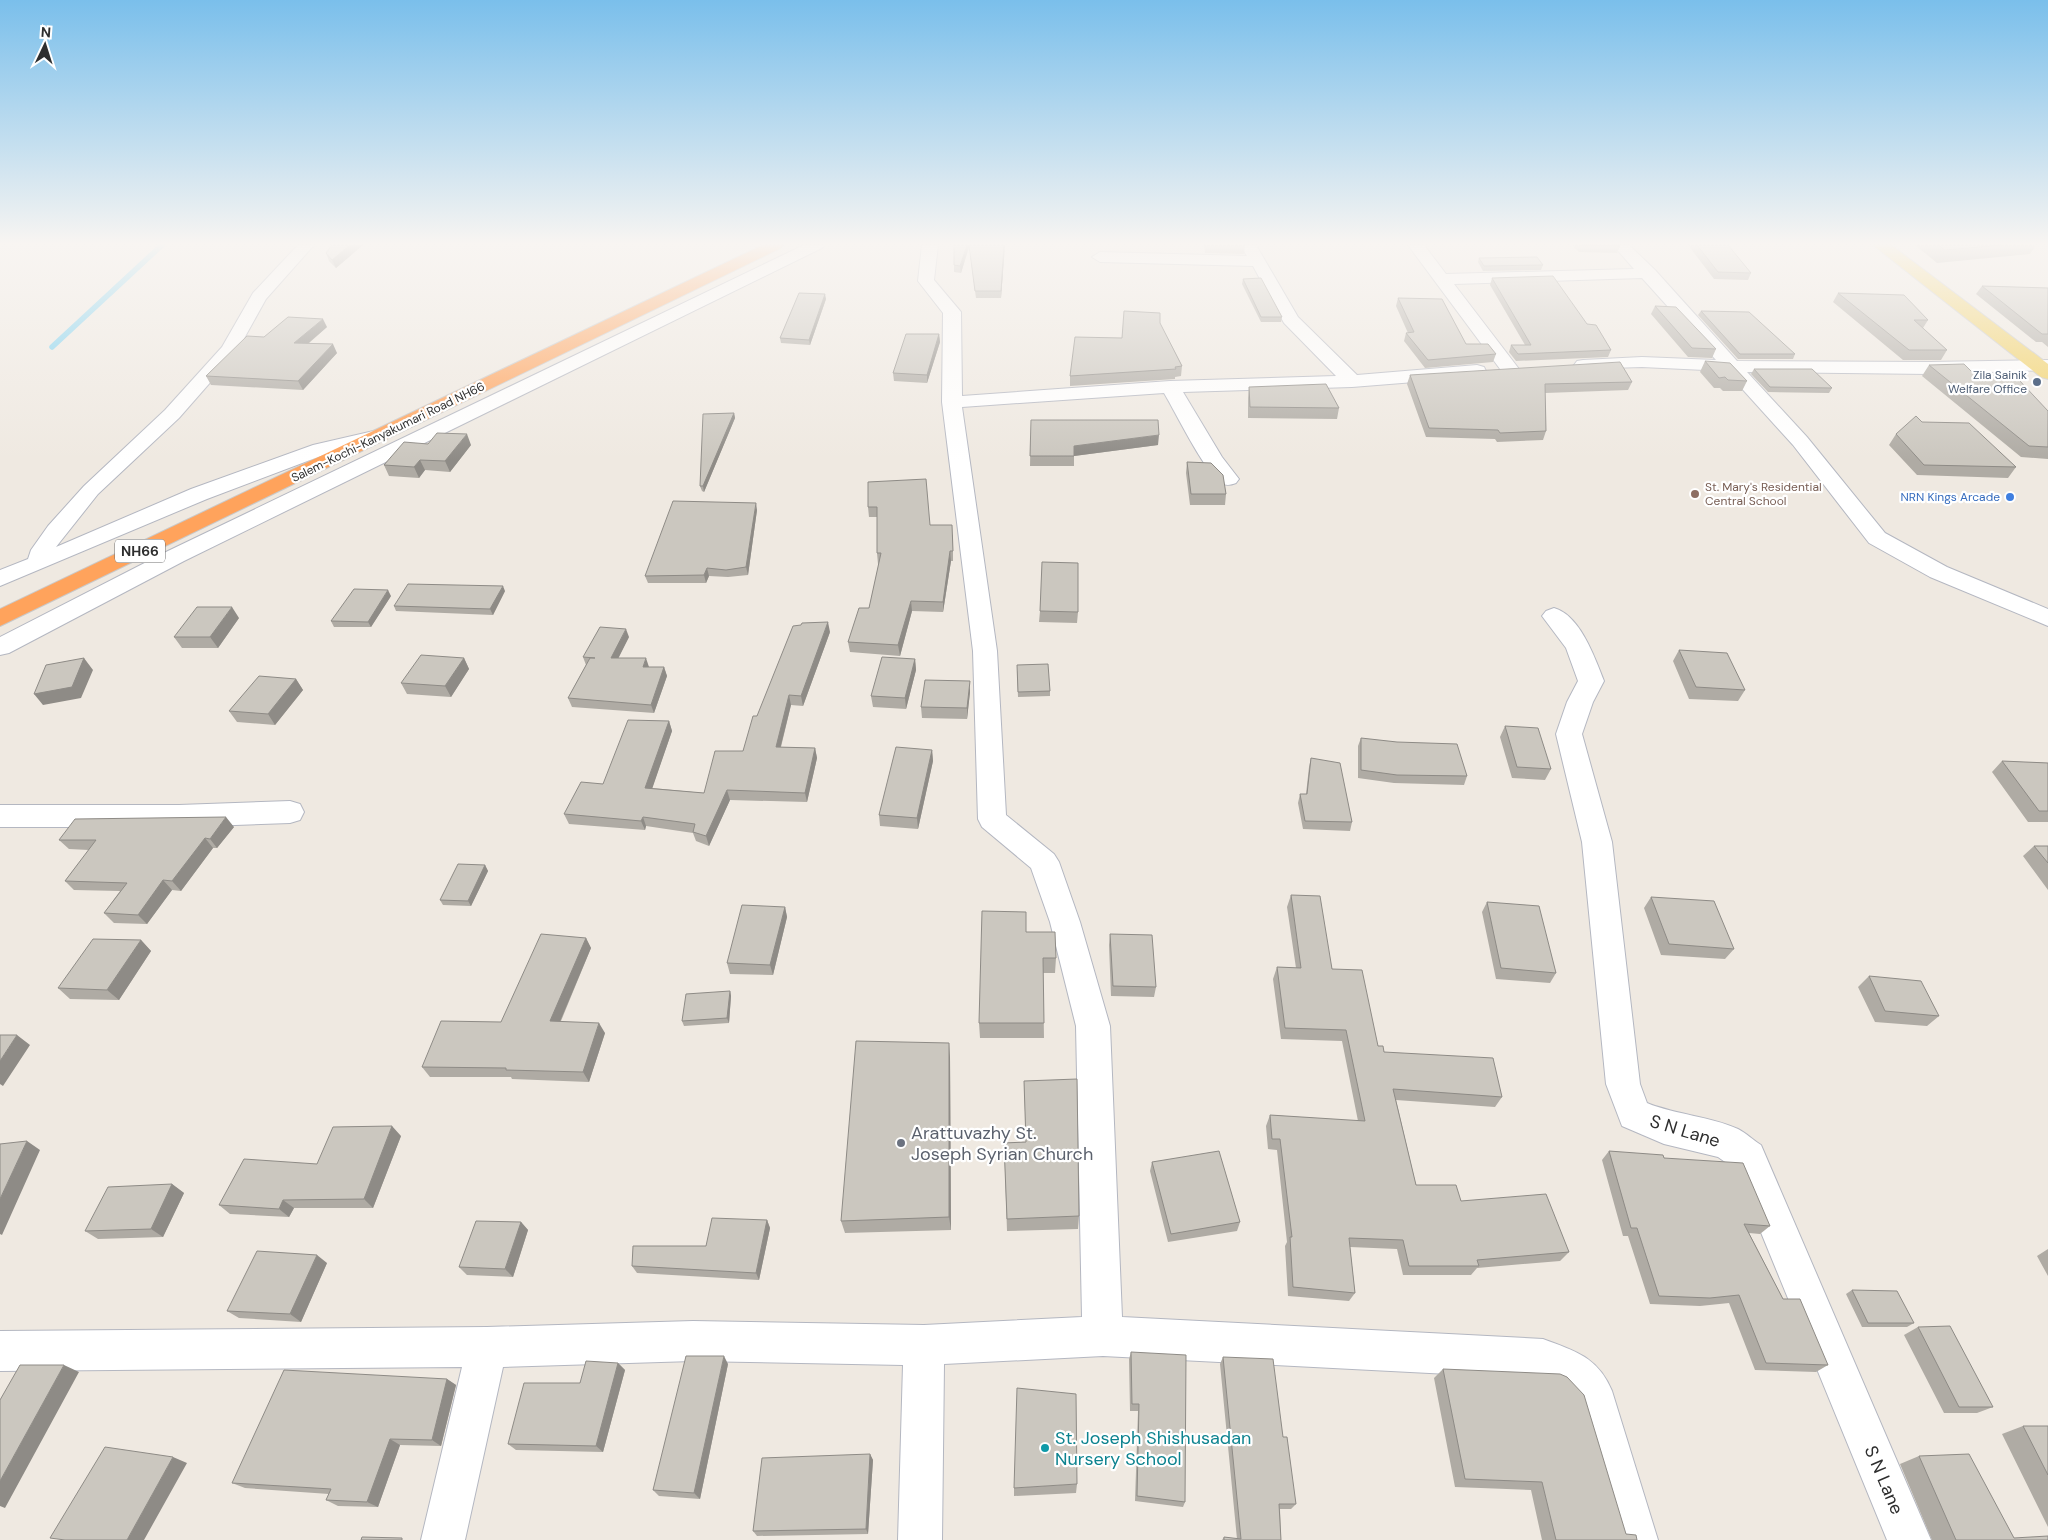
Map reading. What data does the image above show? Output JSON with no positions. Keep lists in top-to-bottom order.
{
  "streets": {
    "highway": ["Salem-Kochi-Kanyakumari Road NH66", "NH66"],
    "street": ["S N Lane"]
  },
  "places": [
    "Zila Sainik Welfare Office",
    "St. Mary's Residential Central School",
    "NRN Kings Arcade",
    "Arattuvazhy St. Joseph Syrian Church",
    "St. Joseph Shishusadan Nursery School"
  ],
  "north": "top"
}
